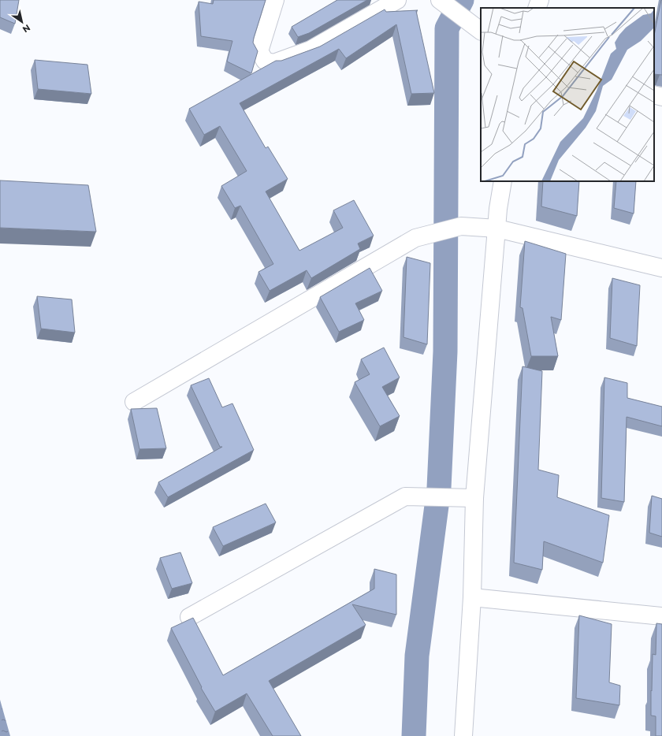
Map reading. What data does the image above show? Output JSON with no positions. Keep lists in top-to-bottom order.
{
  "north": "bottom right"
}
